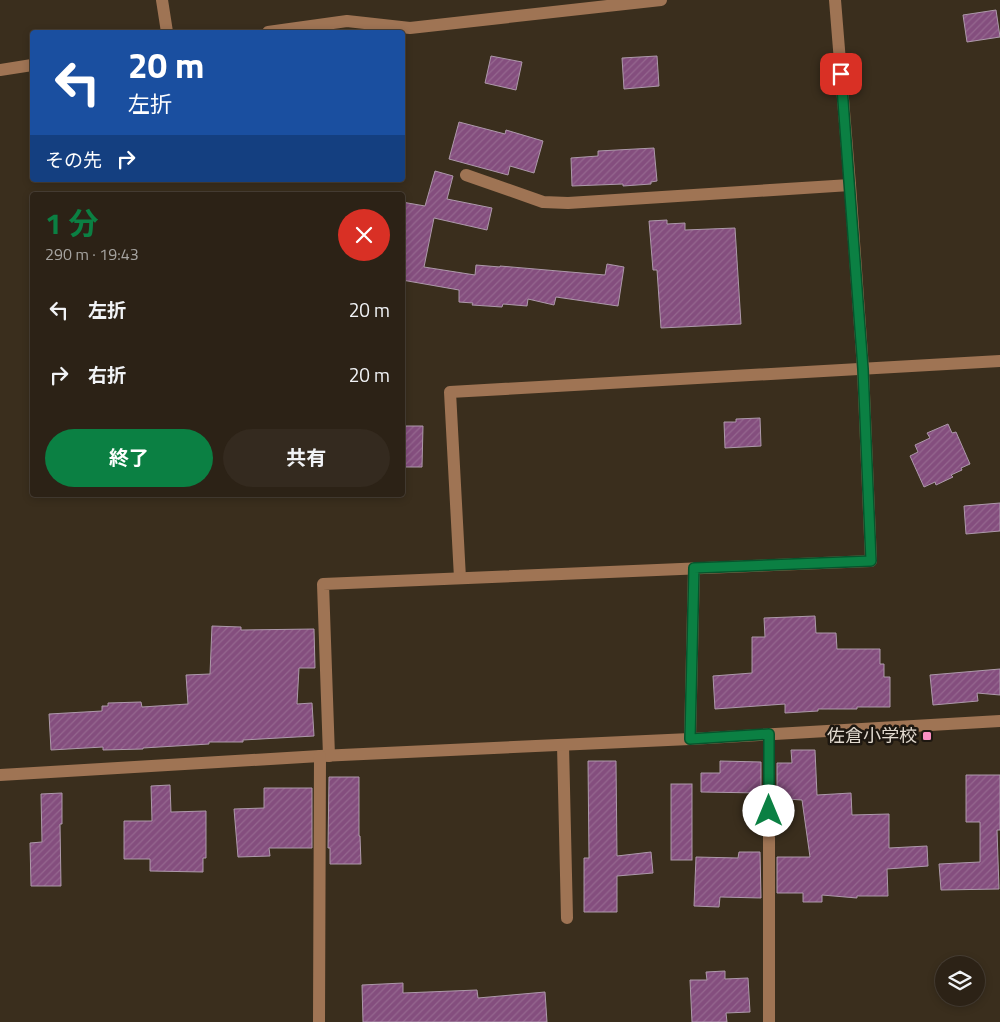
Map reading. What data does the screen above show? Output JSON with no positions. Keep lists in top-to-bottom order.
{
  "places": {
    "transit": ["佐倉小学校"]
  },
  "page": {
    "turn": ["20 m", "左折"],
    "then": "その先",
    "heading": ["1 分", "290 m · 19:43"],
    "list": [
      {
        "name": "左折",
        "value": "20 m"
      },
      {
        "name": "右折",
        "value": "20 m"
      }
    ],
    "buttons": ["終了", "共有"]
  }
}
